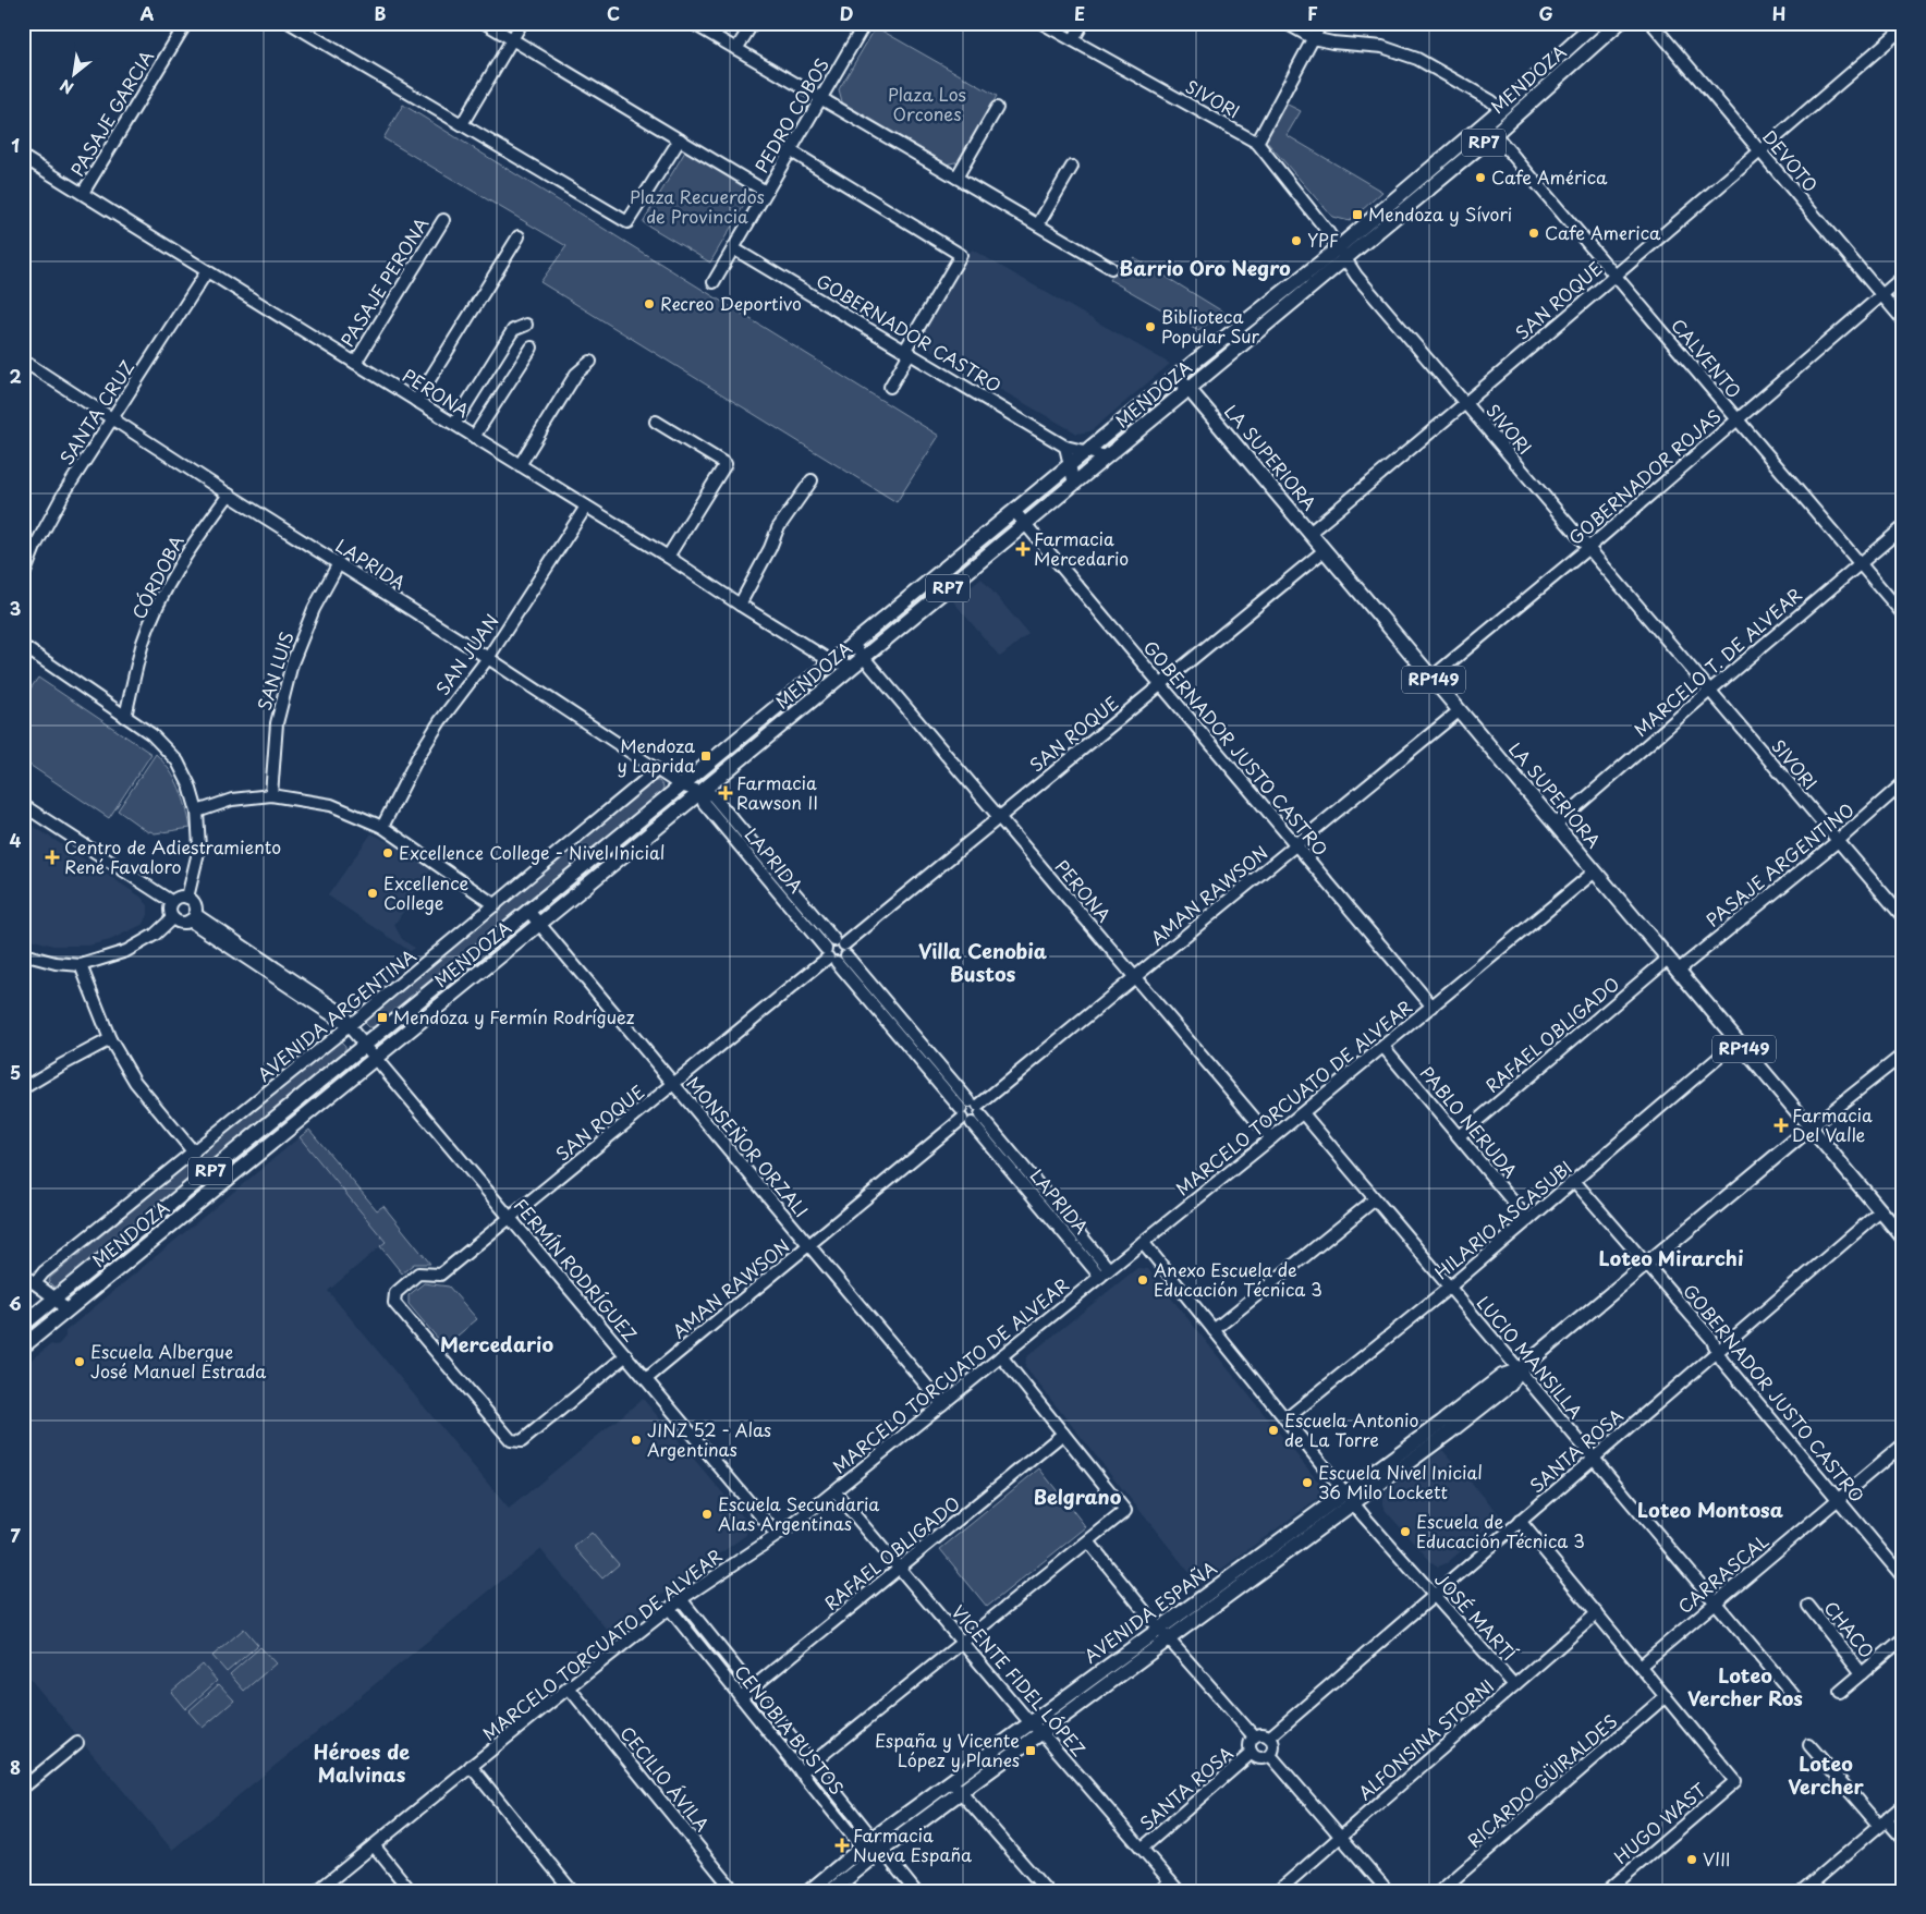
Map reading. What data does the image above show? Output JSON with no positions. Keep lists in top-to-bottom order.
{
  "streets": {
    "main road": [
      "MENDOZA",
      "RP7",
      "LA SUPERIORA",
      "RP149",
      "AVENIDA ESPAÑA"
    ],
    "street": [
      "SIVORI",
      "PASAJE GARCIA",
      "PEDRO COBOS",
      "DEVOTO",
      "PASAJE PERONA",
      "SAN ROQUE",
      "GOBERNADOR CASTRO",
      "CALVENTO",
      "PERONA",
      "SANTA CRUZ",
      "GOBERNADOR ROJAS",
      "LAPRIDA",
      "CÓRDOBA",
      "SAN JUAN",
      "MARCELO T. DE ALVEAR",
      "SAN LUIS",
      "GOBERNADOR JUSTO CASTRO",
      "PASAJE ARGENTINO",
      "AMAN RAWSON",
      "AVENIDA ARGENTINA",
      "RAFAEL OBLIGADO",
      "MARCELO TORCUATO DE ALVEAR",
      "PABLO NERUDA",
      "MONSEÑOR ORZALI",
      "HILARIO ASCASUBI",
      "FERMÍN RODRÍGUEZ",
      "LUCIO MANSILLA",
      "SANTA ROSA",
      "CARRASCAL",
      "JOSÉ MARTÍ",
      "CHACO",
      "VICENTE FIDEL LÓPEZ",
      "CENOBIA BUSTOS",
      "ALFONSINA STORNI",
      "CECILIO ÁVILA",
      "RICARDO GÜIRALDES",
      "HUGO WAST"
    ]
  },
  "crossings": [
    ["MENDOZA", "SIVORI"],
    ["MENDOZA", "GOBERNADOR CASTRO"],
    ["MENDOZA", "CALVENTO"],
    ["MENDOZA", "PERONA"],
    ["MENDOZA", "LA SUPERIORA"],
    ["MENDOZA", "LAPRIDA"],
    ["MENDOZA", "GOBERNADOR JUSTO CASTRO"],
    ["MENDOZA", "MONSEÑOR ORZALI"],
    ["MENDOZA", "FERMÍN RODRÍGUEZ"],
    ["SIVORI", "SAN ROQUE"],
    ["SIVORI", "GOBERNADOR ROJAS"],
    ["SIVORI", "MARCELO T. DE ALVEAR"],
    ["SIVORI", "PASAJE ARGENTINO"],
    ["PASAJE GARCIA", "PERONA"],
    ["PEDRO COBOS", "GOBERNADOR CASTRO"],
    ["DEVOTO", "SAN ROQUE"],
    ["DEVOTO", "GOBERNADOR ROJAS"],
    ["PASAJE PERONA", "PERONA"],
    ["SAN ROQUE", "CALVENTO"],
    ["SAN ROQUE", "PERONA"],
    ["SAN ROQUE", "LA SUPERIORA"],
    ["SAN ROQUE", "LAPRIDA"],
    ["SAN ROQUE", "GOBERNADOR JUSTO CASTRO"],
    ["SAN ROQUE", "MONSEÑOR ORZALI"],
    ["SAN ROQUE", "FERMÍN RODRÍGUEZ"],
    ["CALVENTO", "GOBERNADOR ROJAS"],
    ["CALVENTO", "MARCELO T. DE ALVEAR"],
    ["PERONA", "SANTA CRUZ"],
    ["PERONA", "SAN JUAN"],
    ["PERONA", "AMAN RAWSON"],
    ["PERONA", "MARCELO TORCUATO DE ALVEAR"],
    ["SANTA CRUZ", "LAPRIDA"],
    ["LA SUPERIORA", "GOBERNADOR ROJAS"],
    ["LA SUPERIORA", "MARCELO T. DE ALVEAR"],
    ["LA SUPERIORA", "PASAJE ARGENTINO"],
    ["LA SUPERIORA", "AMAN RAWSON"],
    ["LA SUPERIORA", "RAFAEL OBLIGADO"],
    ["LA SUPERIORA", "MARCELO TORCUATO DE ALVEAR"],
    ["LA SUPERIORA", "HILARIO ASCASUBI"],
    ["LA SUPERIORA", "SANTA ROSA"],
    ["LA SUPERIORA", "AVENIDA ESPAÑA"],
    ["LAPRIDA", "CÓRDOBA"],
    ["LAPRIDA", "SAN JUAN"],
    ["LAPRIDA", "SAN LUIS"],
    ["LAPRIDA", "AMAN RAWSON"],
    ["LAPRIDA", "AVENIDA ARGENTINA"],
    ["LAPRIDA", "MARCELO TORCUATO DE ALVEAR"],
    ["GOBERNADOR JUSTO CASTRO", "AMAN RAWSON"],
    ["GOBERNADOR JUSTO CASTRO", "MARCELO TORCUATO DE ALVEAR"],
    ["GOBERNADOR JUSTO CASTRO", "HILARIO ASCASUBI"],
    ["GOBERNADOR JUSTO CASTRO", "SANTA ROSA"],
    ["GOBERNADOR JUSTO CASTRO", "CARRASCAL"],
    ["GOBERNADOR JUSTO CASTRO", "AVENIDA ESPAÑA"],
    ["AMAN RAWSON", "MONSEÑOR ORZALI"],
    ["AMAN RAWSON", "FERMÍN RODRÍGUEZ"],
    ["AVENIDA ARGENTINA", "FERMÍN RODRÍGUEZ"],
    ["RAFAEL OBLIGADO", "PABLO NERUDA"],
    ["RAFAEL OBLIGADO", "VICENTE FIDEL LÓPEZ"],
    ["RAFAEL OBLIGADO", "CENOBIA BUSTOS"],
    ["MARCELO TORCUATO DE ALVEAR", "PABLO NERUDA"],
    ["MARCELO TORCUATO DE ALVEAR", "MONSEÑOR ORZALI"],
    ["MARCELO TORCUATO DE ALVEAR", "FERMÍN RODRÍGUEZ"],
    ["MARCELO TORCUATO DE ALVEAR", "LUCIO MANSILLA"],
    ["MARCELO TORCUATO DE ALVEAR", "JOSÉ MARTÍ"],
    ["MARCELO TORCUATO DE ALVEAR", "VICENTE FIDEL LÓPEZ"],
    ["MARCELO TORCUATO DE ALVEAR", "CENOBIA BUSTOS"],
    ["MARCELO TORCUATO DE ALVEAR", "CECILIO ÁVILA"],
    ["PABLO NERUDA", "HILARIO ASCASUBI"],
    ["HILARIO ASCASUBI", "LUCIO MANSILLA"],
    ["HILARIO ASCASUBI", "JOSÉ MARTÍ"],
    ["LUCIO MANSILLA", "SANTA ROSA"],
    ["LUCIO MANSILLA", "CARRASCAL"],
    ["LUCIO MANSILLA", "AVENIDA ESPAÑA"],
    ["SANTA ROSA", "JOSÉ MARTÍ"],
    ["SANTA ROSA", "VICENTE FIDEL LÓPEZ"],
    ["AVENIDA ESPAÑA", "JOSÉ MARTÍ"],
    ["AVENIDA ESPAÑA", "VICENTE FIDEL LÓPEZ"],
    ["AVENIDA ESPAÑA", "CENOBIA BUSTOS"],
    ["JOSÉ MARTÍ", "ALFONSINA STORNI"],
    ["RICARDO GÜIRALDES", "HUGO WAST"]
  ],
  "districts": [
    "Barrio Oro Negro",
    "Villa Cenobia Bustos",
    "Loteo Mirarchi",
    "Mercedario",
    "Belgrano",
    "Loteo Montosa",
    "Loteo Vercher Ros",
    "Héroes de Malvinas",
    "Loteo Vercher"
  ],
  "parks": ["Plaza Los Orcones", "Plaza Recuerdos de Provincia"],
  "places": {
    "other": [
      "Cafe América",
      "Cafe America",
      "YPF",
      "Recreo Deportivo",
      "Biblioteca Popular Sur",
      "Excellence College - Nivel Inicial",
      "Excellence College",
      "Anexo Escuela de Educación Técnica 3",
      "Escuela Albergue José Manuel Estrada",
      "Escuela Antonio de La Torre",
      "JINZ 52 - Alas Argentinas",
      "Escuela Nivel Inicial 36 Milo Lockett",
      "Escuela Secundaria Alas Argentinas",
      "Escuela de Educación Técnica 3",
      "VIII"
    ],
    "transit": [
      "Mendoza y Sívori",
      "Mendoza y Laprida",
      "Mendoza y Fermín Rodríguez",
      "España y Vicente López y Planes"
    ],
    "health": [
      "Farmacia Mercedario",
      "Farmacia Rawson II",
      "Centro de Adiestramiento René Favaloro",
      "Farmacia Del Valle",
      "Farmacia Nueva España"
    ]
  },
  "north": "bottom left",
  "grid": {
    "columns": [
      "A",
      "B",
      "C",
      "D",
      "E",
      "F",
      "G",
      "H"
    ],
    "rows": [
      "1",
      "2",
      "3",
      "4",
      "5",
      "6",
      "7",
      "8"
    ]
  }
}
